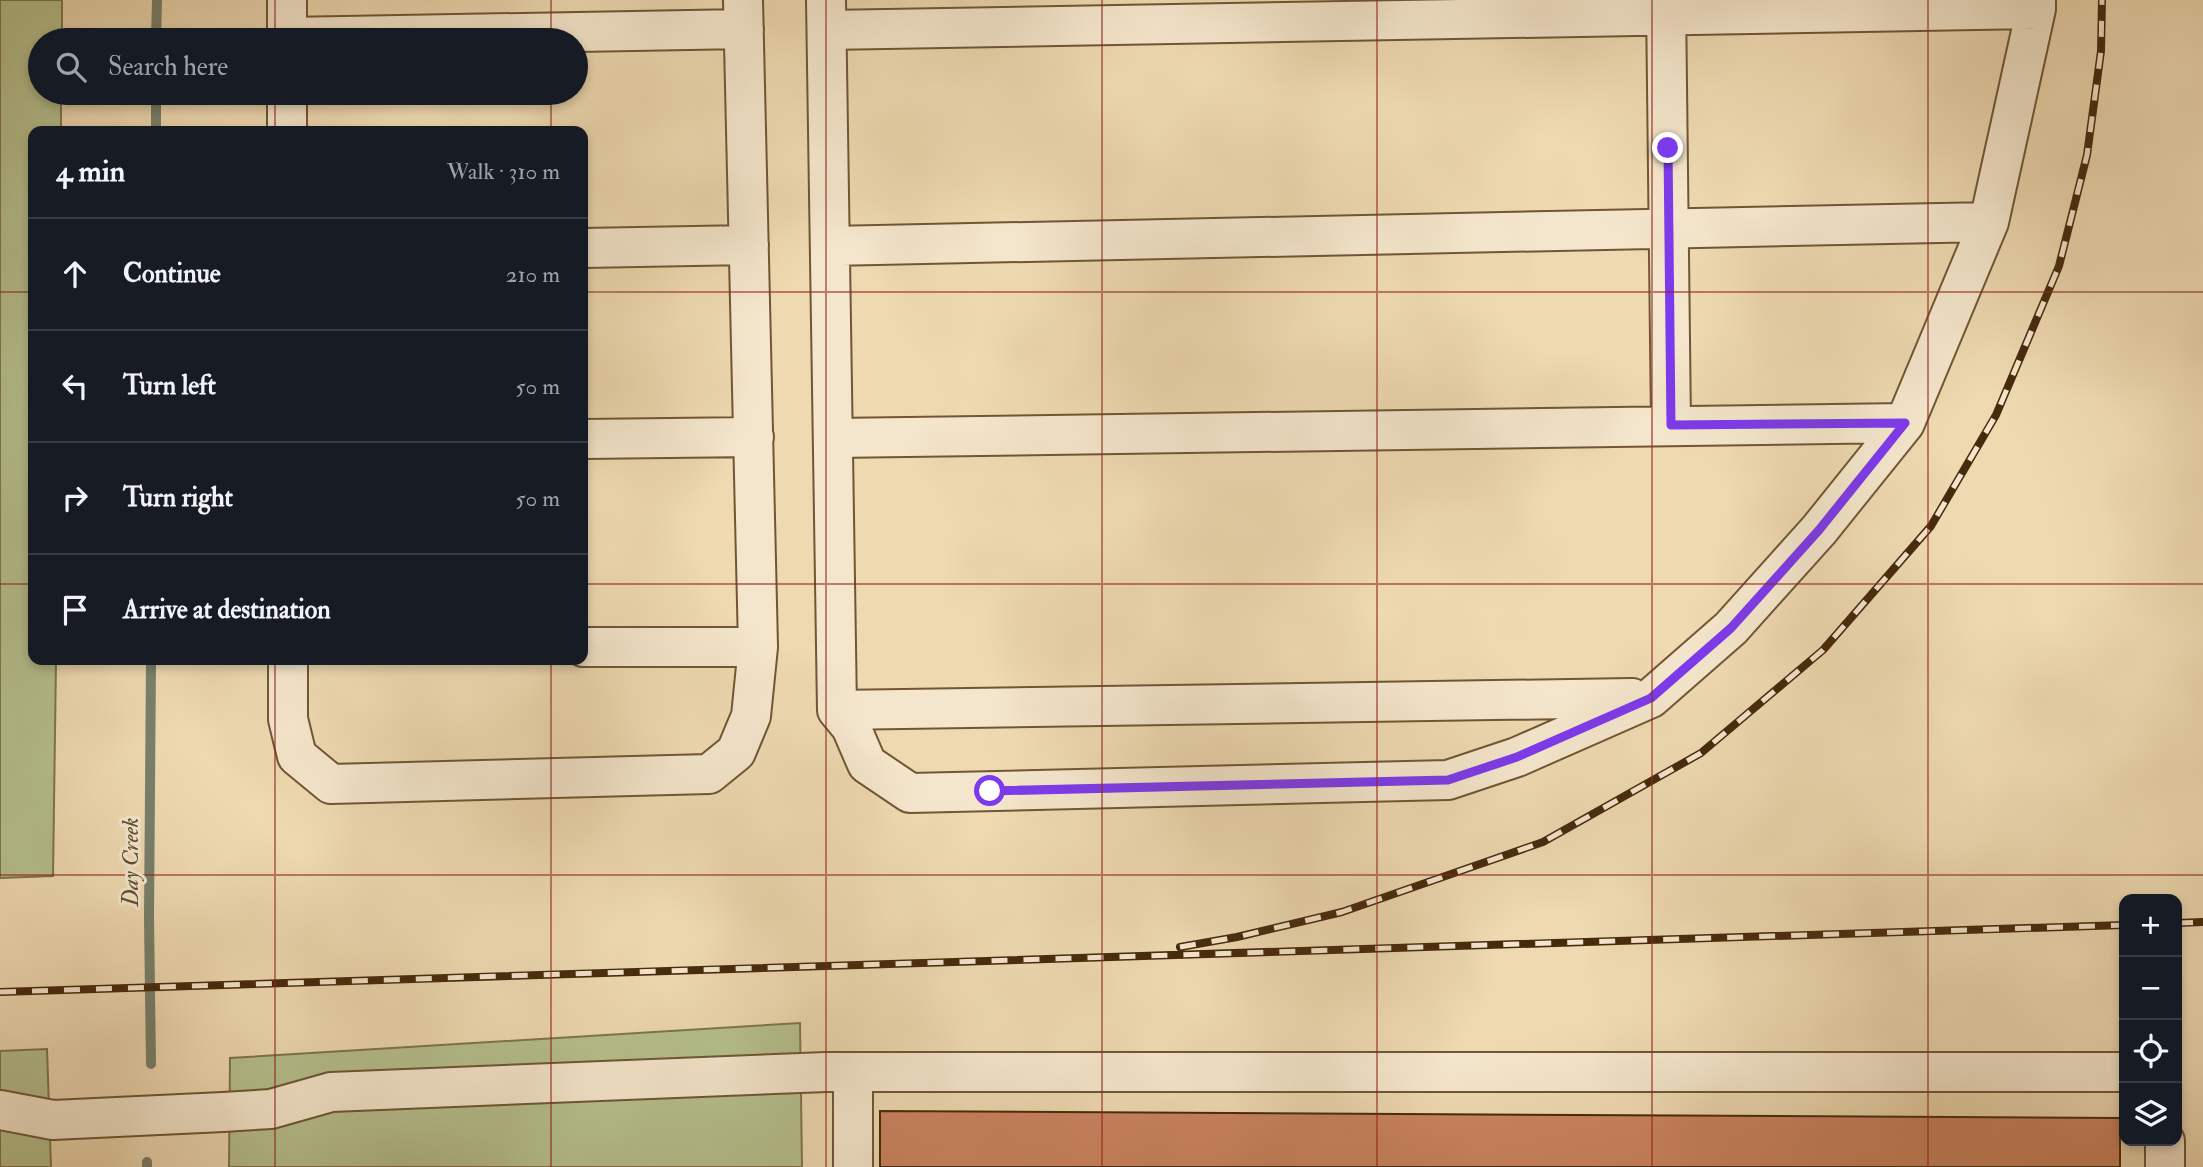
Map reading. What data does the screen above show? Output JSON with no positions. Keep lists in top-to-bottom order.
{
  "water": ["Day Creek"],
  "page": {
    "search": "Search here",
    "heading": ["4 min", "Walk · 310 m"],
    "list": [
      ["Continue", "210 m"],
      ["Turn left", "50 m"],
      ["Turn right", "50 m"],
      "Arrive at destination"
    ],
    "map_buttons": ["+", "−"]
  }
}
